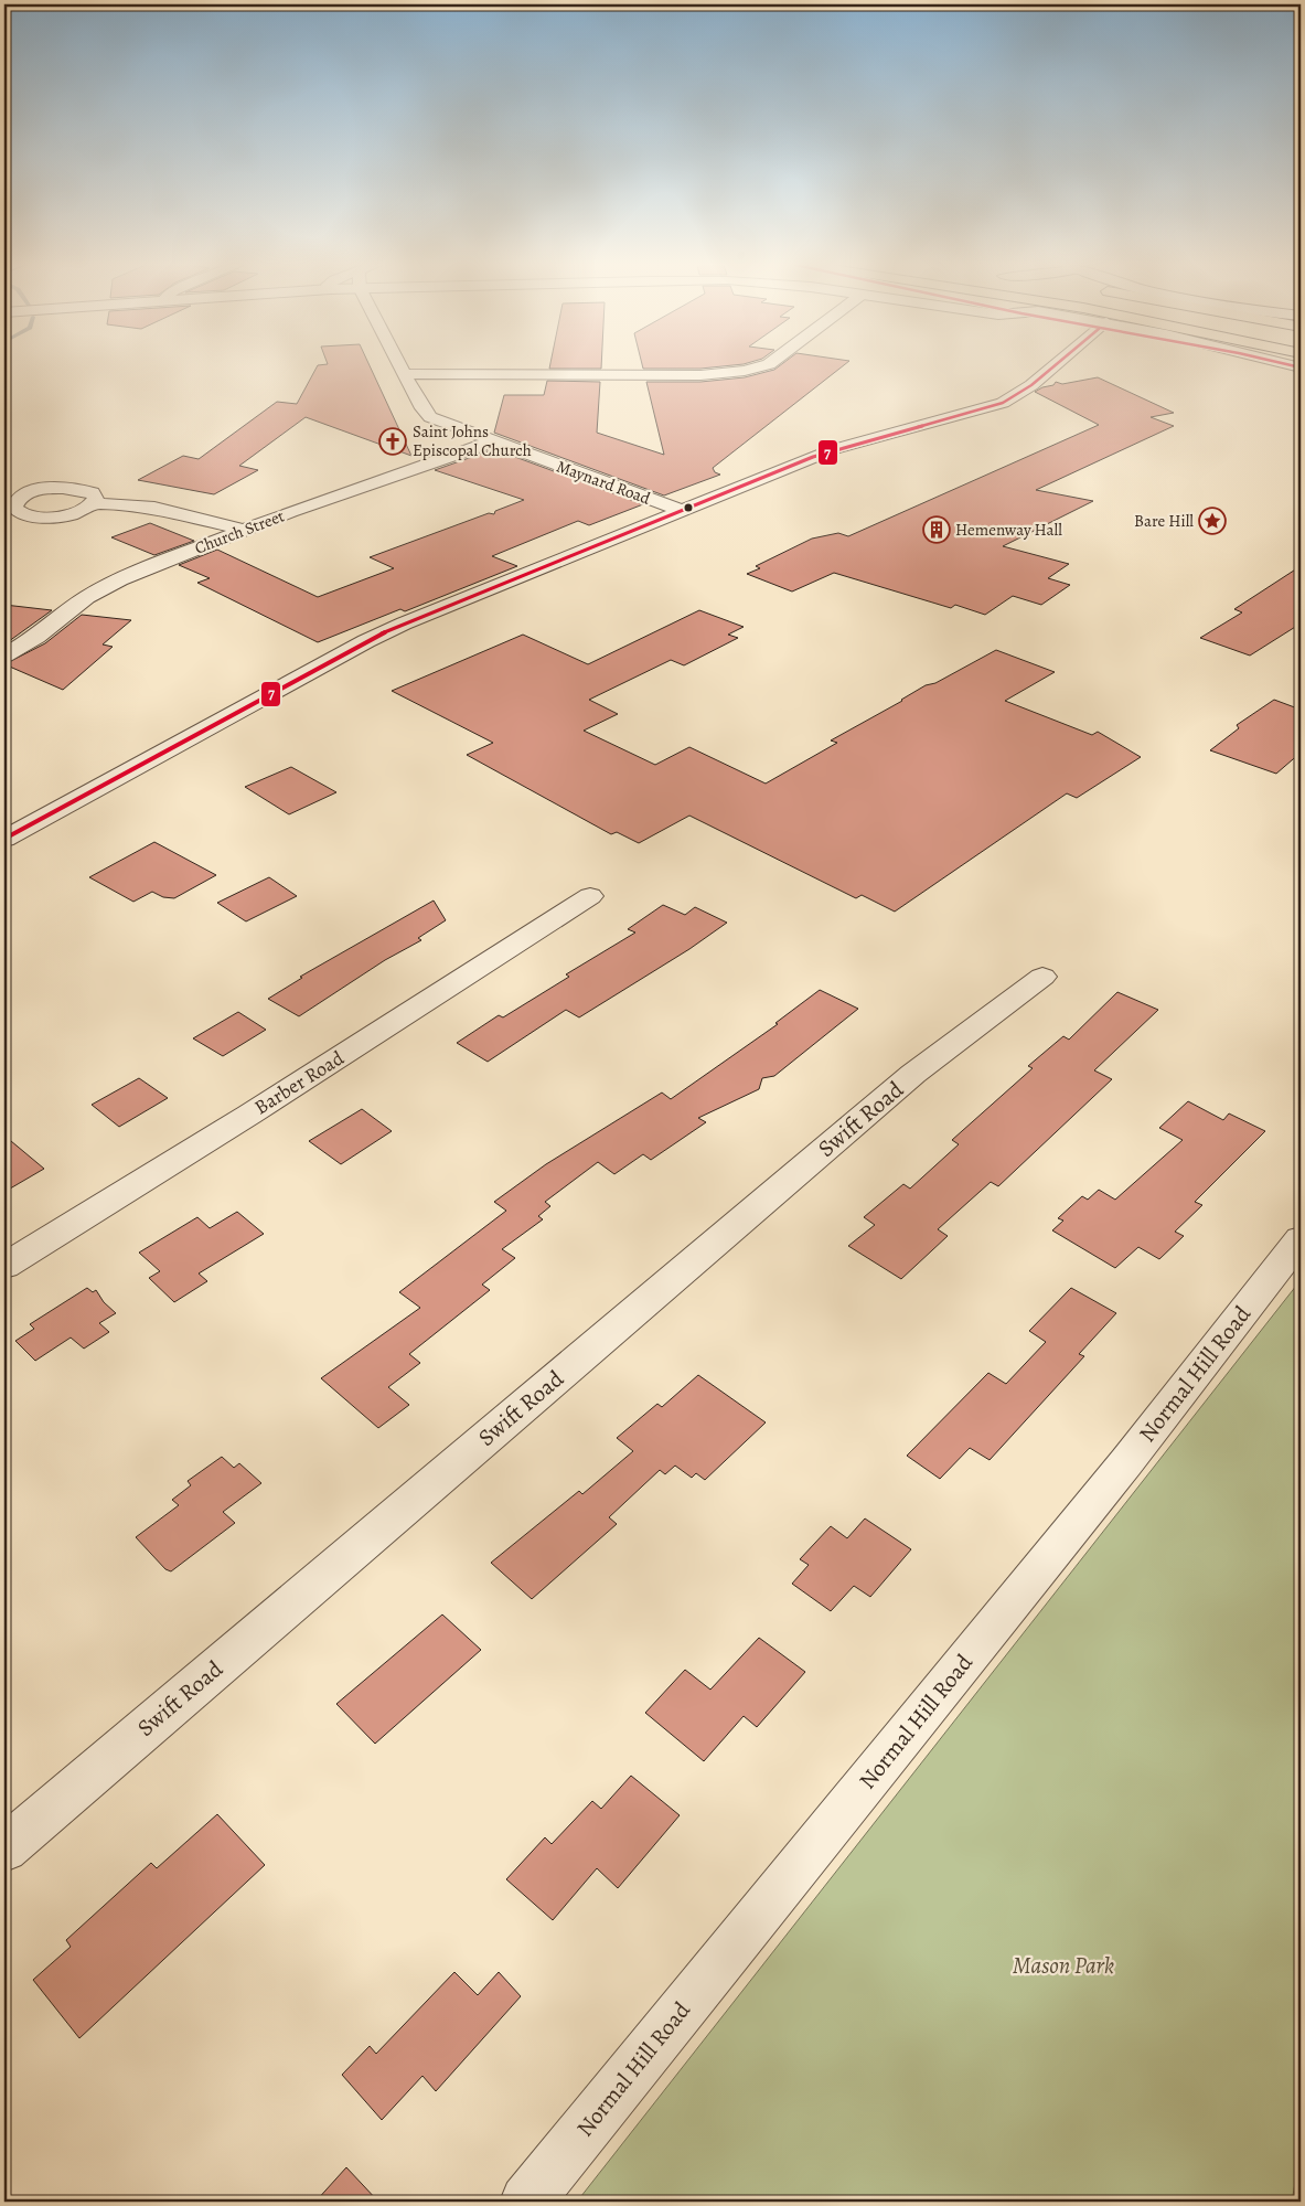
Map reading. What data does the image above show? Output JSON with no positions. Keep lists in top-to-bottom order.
{
  "streets": {
    "street": [
      "Maynard Road",
      "Church Street",
      "Barber Road",
      "Swift Road",
      "Normal Hill Road"
    ]
  },
  "crossings": [
    ["Maynard Road", "Church Street"]
  ],
  "parks": ["Mason Park"],
  "places": {
    "church": ["Saint Johns Episcopal Church"],
    "place": ["Bare Hill"],
    "building": ["Hemenway Hall"]
  },
  "lines": ["transit line 7"]
}
